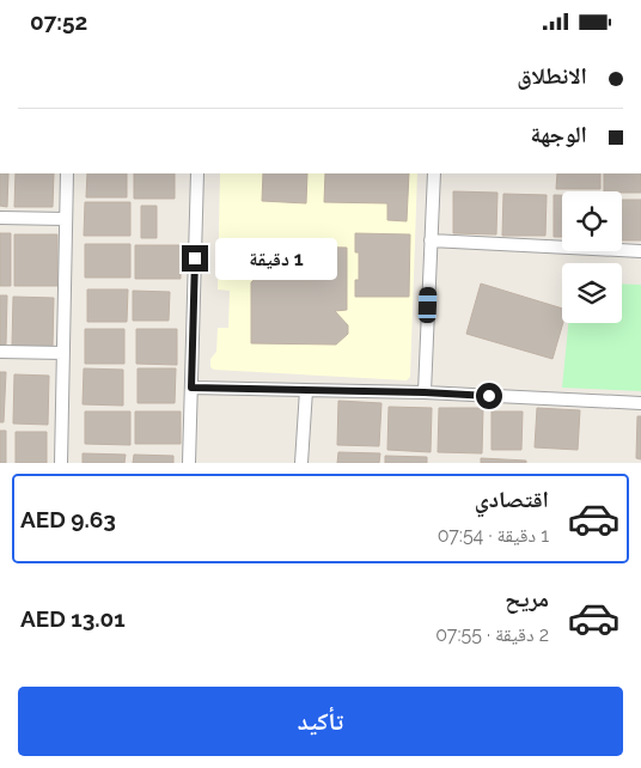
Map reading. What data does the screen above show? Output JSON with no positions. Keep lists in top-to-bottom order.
{
  "page": {
    "status": "07:52",
    "banner": ["الانطلاق", "الوجهة"],
    "bubble": "1 دقيقة",
    "list": [
      {
        "name": "اقتصادي",
        "note": "1 دقيقة · 07:54",
        "value": "AED 9.63"
      },
      {
        "name": "مريح",
        "note": "2 دقيقة · 07:55",
        "value": "AED 13.01"
      }
    ],
    "buttons": "تأكيد"
  }
}
